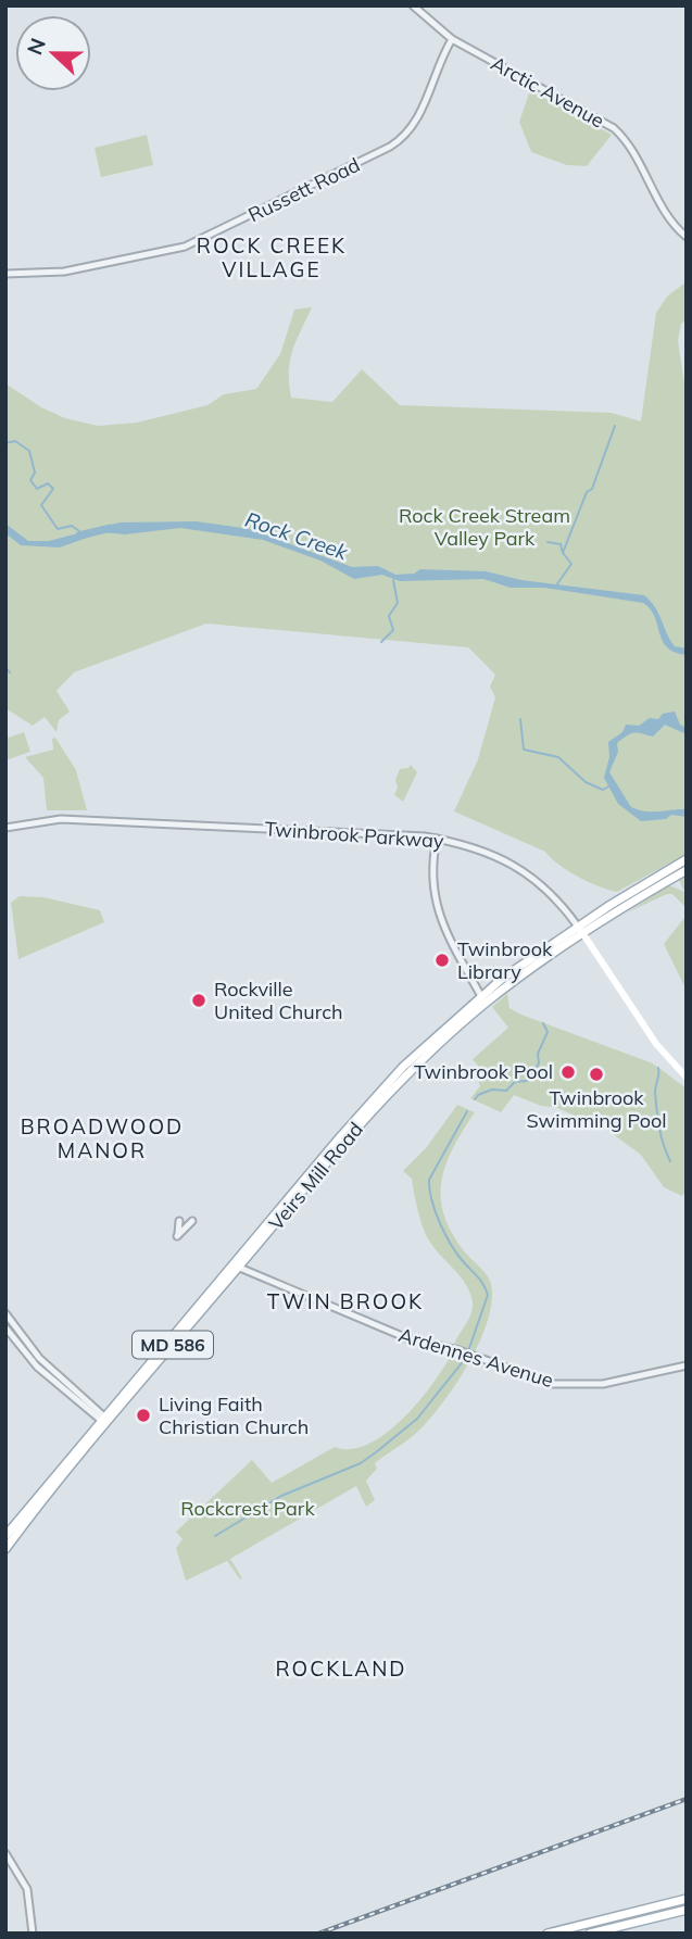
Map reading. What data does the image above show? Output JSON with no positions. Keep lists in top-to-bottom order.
{
  "streets": {
    "main road": ["Twinbrook Parkway", "Veirs Mill Road", "MD 586"],
    "street": ["Arctic Avenue", "Russett Road", "Ardennes Avenue"]
  },
  "crossings": [
    ["Arctic Avenue", "Russett Road"],
    ["Twinbrook Parkway", "Veirs Mill Road"],
    ["Veirs Mill Road", "Ardennes Avenue"]
  ],
  "districts": [
    "ROCK CREEK VILLAGE",
    "BROADWOOD MANOR",
    "TWIN BROOK",
    "ROCKLAND"
  ],
  "water": ["Rock Creek"],
  "parks": ["Rock Creek Stream Valley Park", "Rockcrest Park"],
  "places": [
    "Twinbrook Library",
    "Rockville United Church",
    "Twinbrook Pool",
    "Twinbrook Swimming Pool",
    "Living Faith Christian Church"
  ],
  "north": "left"
}
